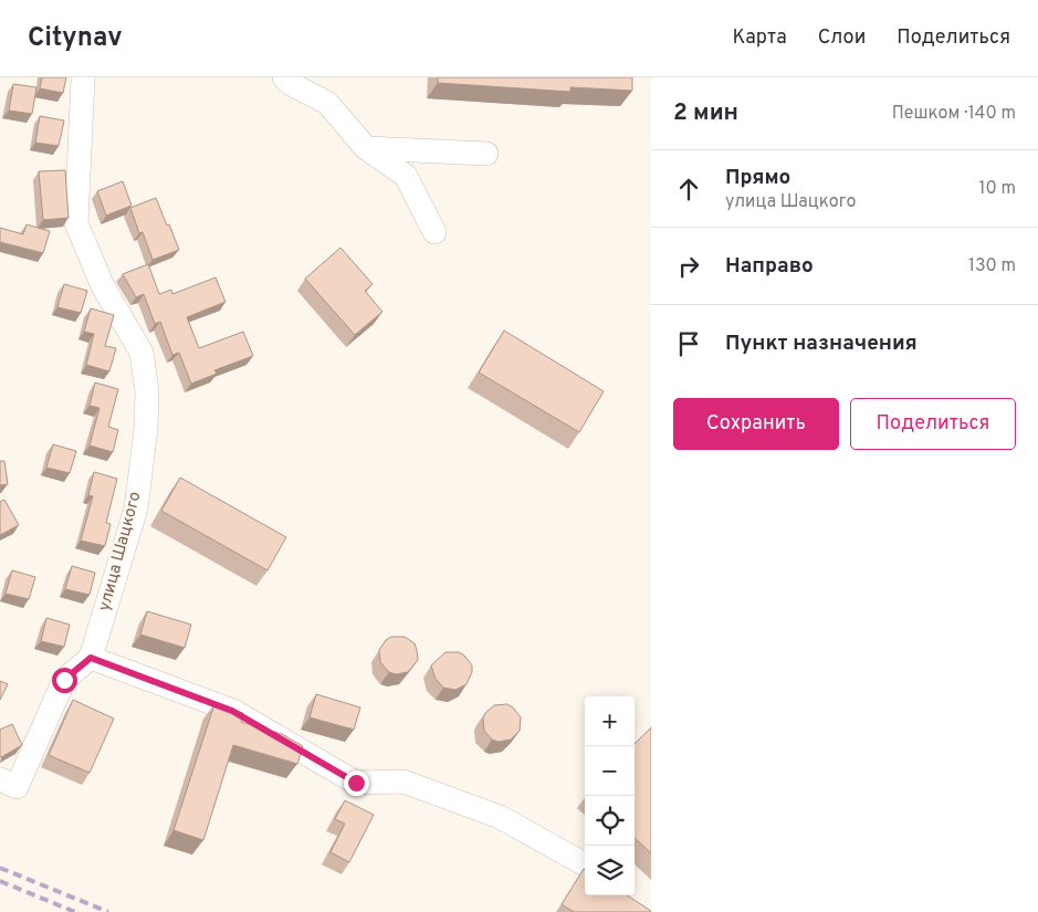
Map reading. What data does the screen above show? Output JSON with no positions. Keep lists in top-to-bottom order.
{
  "streets": {
    "street": ["улица Шацкого"]
  },
  "page": {
    "header": "Citynav",
    "nav": ["Карта", "Слои", "Поделиться"],
    "heading": ["2 мин", "Пешком · 140 m"],
    "list": [
      ["Прямо", "улица Шацкого", "10 m"],
      ["Направо", "130 m"],
      "Пункт назначения"
    ],
    "buttons": ["Сохранить", "Поделиться"],
    "map_buttons": ["+", "−"]
  }
}
